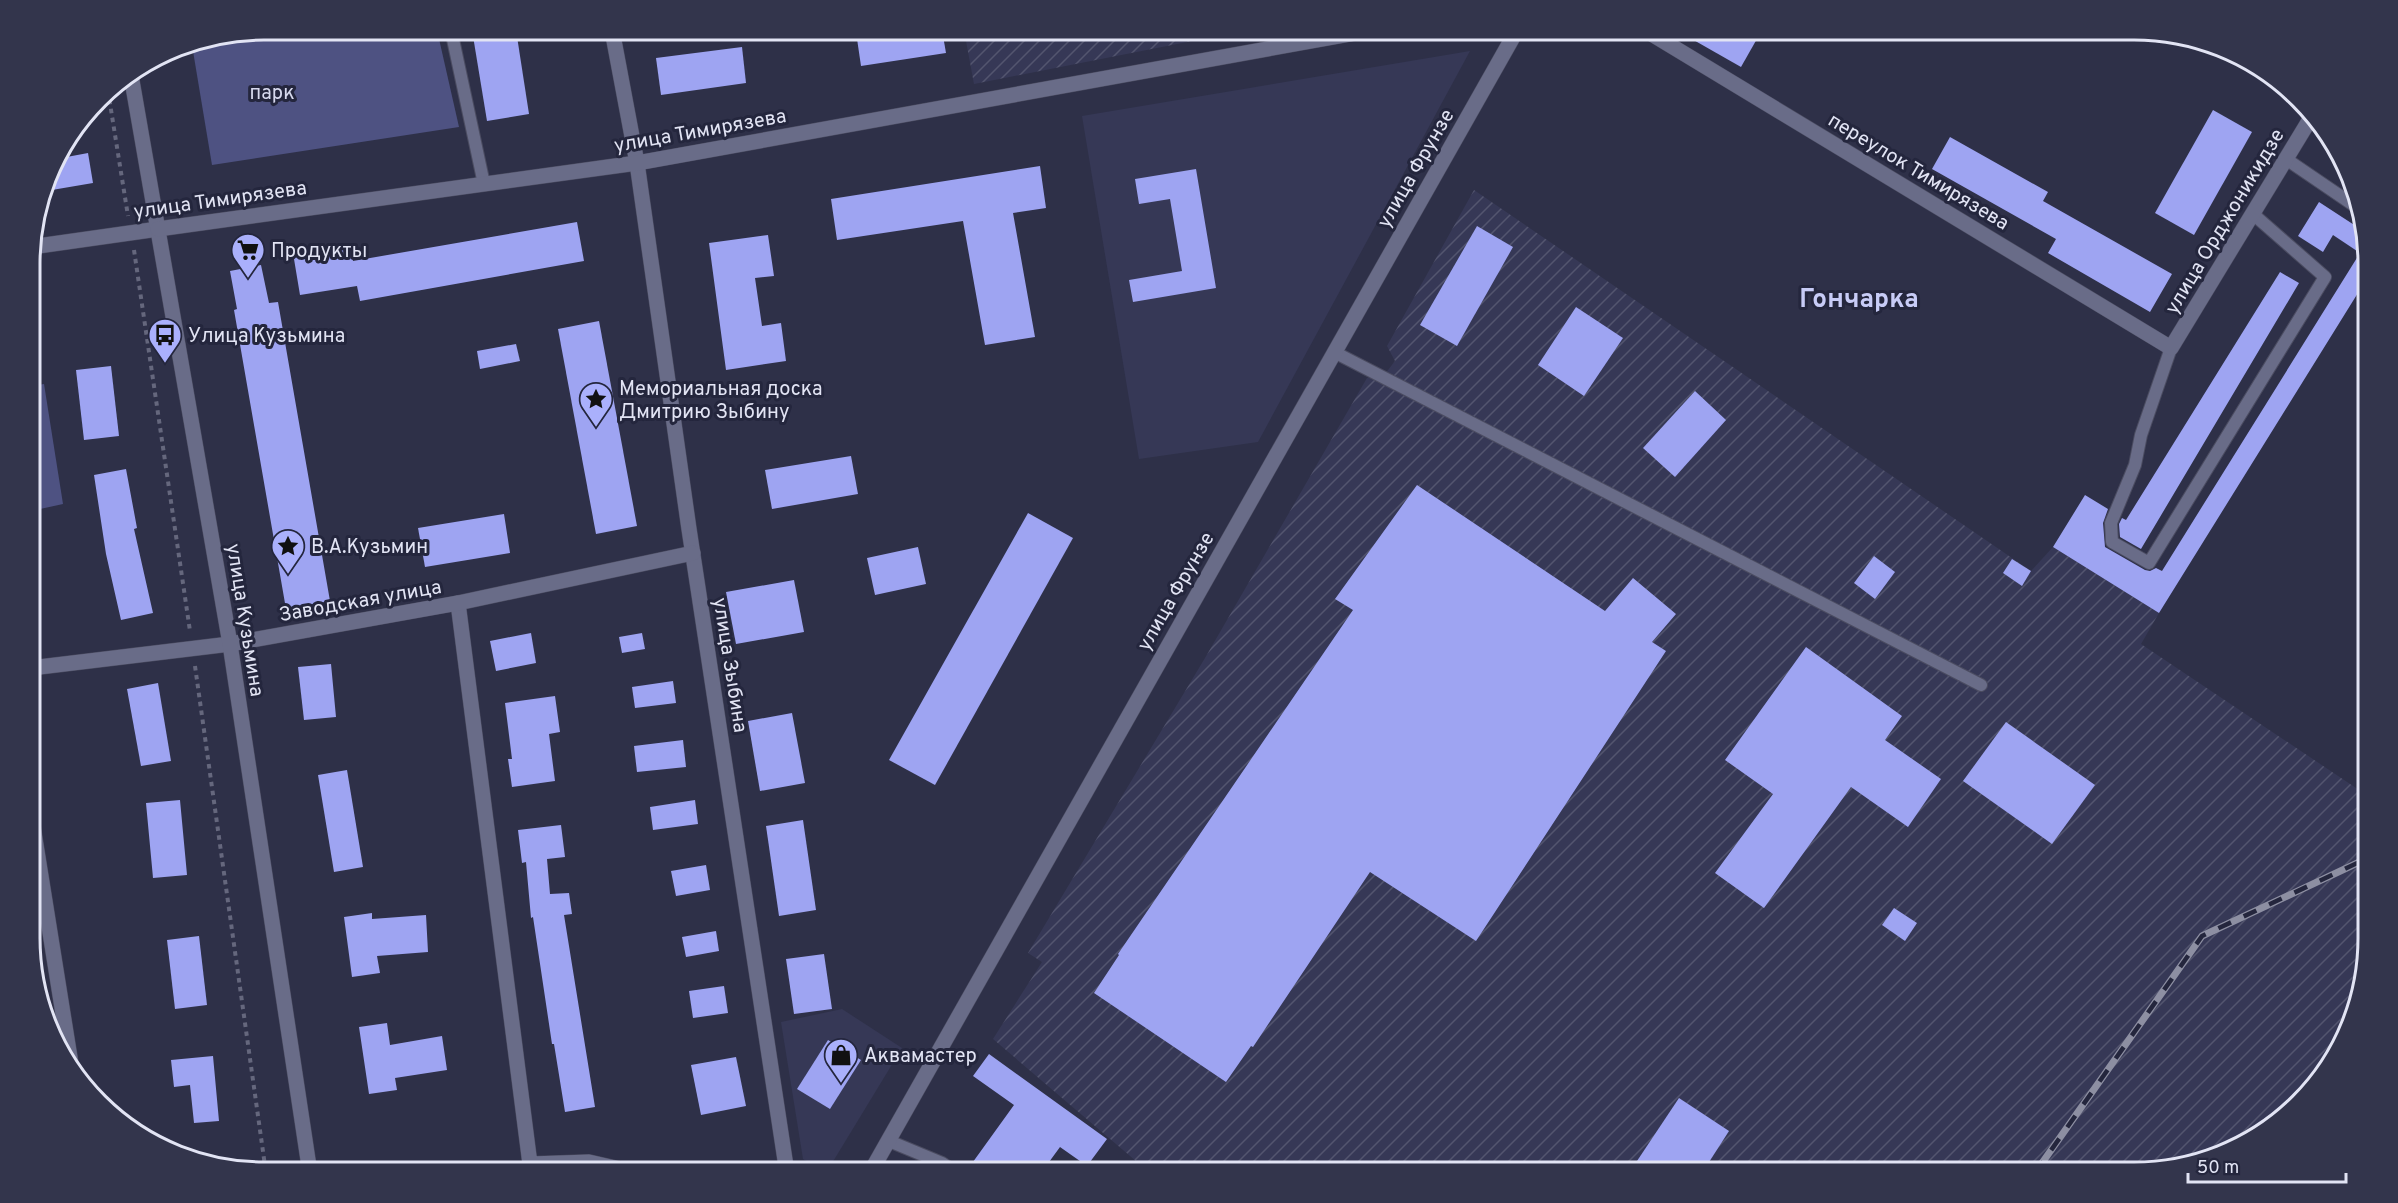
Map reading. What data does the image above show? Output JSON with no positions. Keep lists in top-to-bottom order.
{
  "streets": {
    "street": [
      "улица Тимирязева",
      "улица Фрунзе",
      "переулок Тимирязева",
      "улица Орджоникидзе",
      "Заводская улица",
      "улица Кузьмина",
      "улица Зыбина"
    ]
  },
  "crossings": [
    ["улица Тимирязева", "улица Кузьмина"],
    ["улица Тимирязева", "улица Зыбина"],
    ["переулок Тимирязева", "улица Орджоникидзе"],
    ["Заводская улица", "улица Кузьмина"],
    ["Заводская улица", "улица Зыбина"]
  ],
  "districts": ["Гончарка"],
  "parks": ["парк"],
  "places": {
    "supermarket": ["Продукты"],
    "bus stop": ["Улица Кузьмина"],
    "place": ["Мемориальная доска Дмитрию Зыбину", "В.А.Кузьмин"],
    "shop": ["Аквамастер"]
  },
  "scale_bar": "50 m"
}
